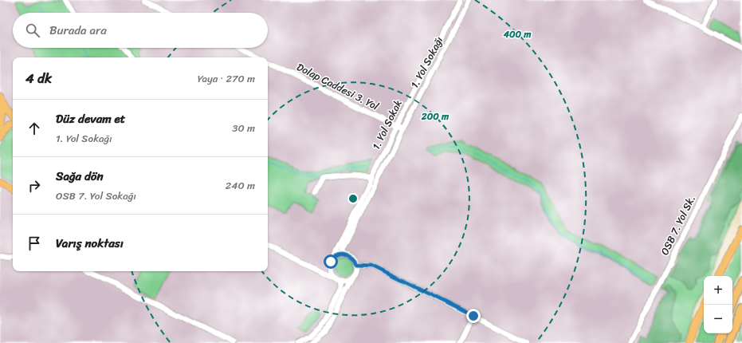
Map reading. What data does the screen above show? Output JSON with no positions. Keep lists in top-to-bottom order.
{
  "streets": {
    "street": [
      "1. Yol Sokağı",
      "Dolap Caddesi 3. Yol",
      "1. Yol Sokak",
      "OSB 7. Yol Sk."
    ]
  },
  "crossings": [
    ["1. Yol Sokağı", "Dolap Caddesi 3. Yol"],
    ["1. Yol Sokağı", "1. Yol Sokak"],
    ["Dolap Caddesi 3. Yol", "1. Yol Sokak"]
  ],
  "page": {
    "search": "Burada ara",
    "heading": ["4 dk", "Yaya · 270 m"],
    "list": [
      ["Düz devam et", "1. Yol Sokağı", "30 m"],
      ["Sağa dön", "OSB 7. Yol Sokağı", "240 m"],
      "Varış noktası"
    ],
    "map_buttons": ["+", "−"]
  },
  "rings": ["400 m", "200 m"]
}
